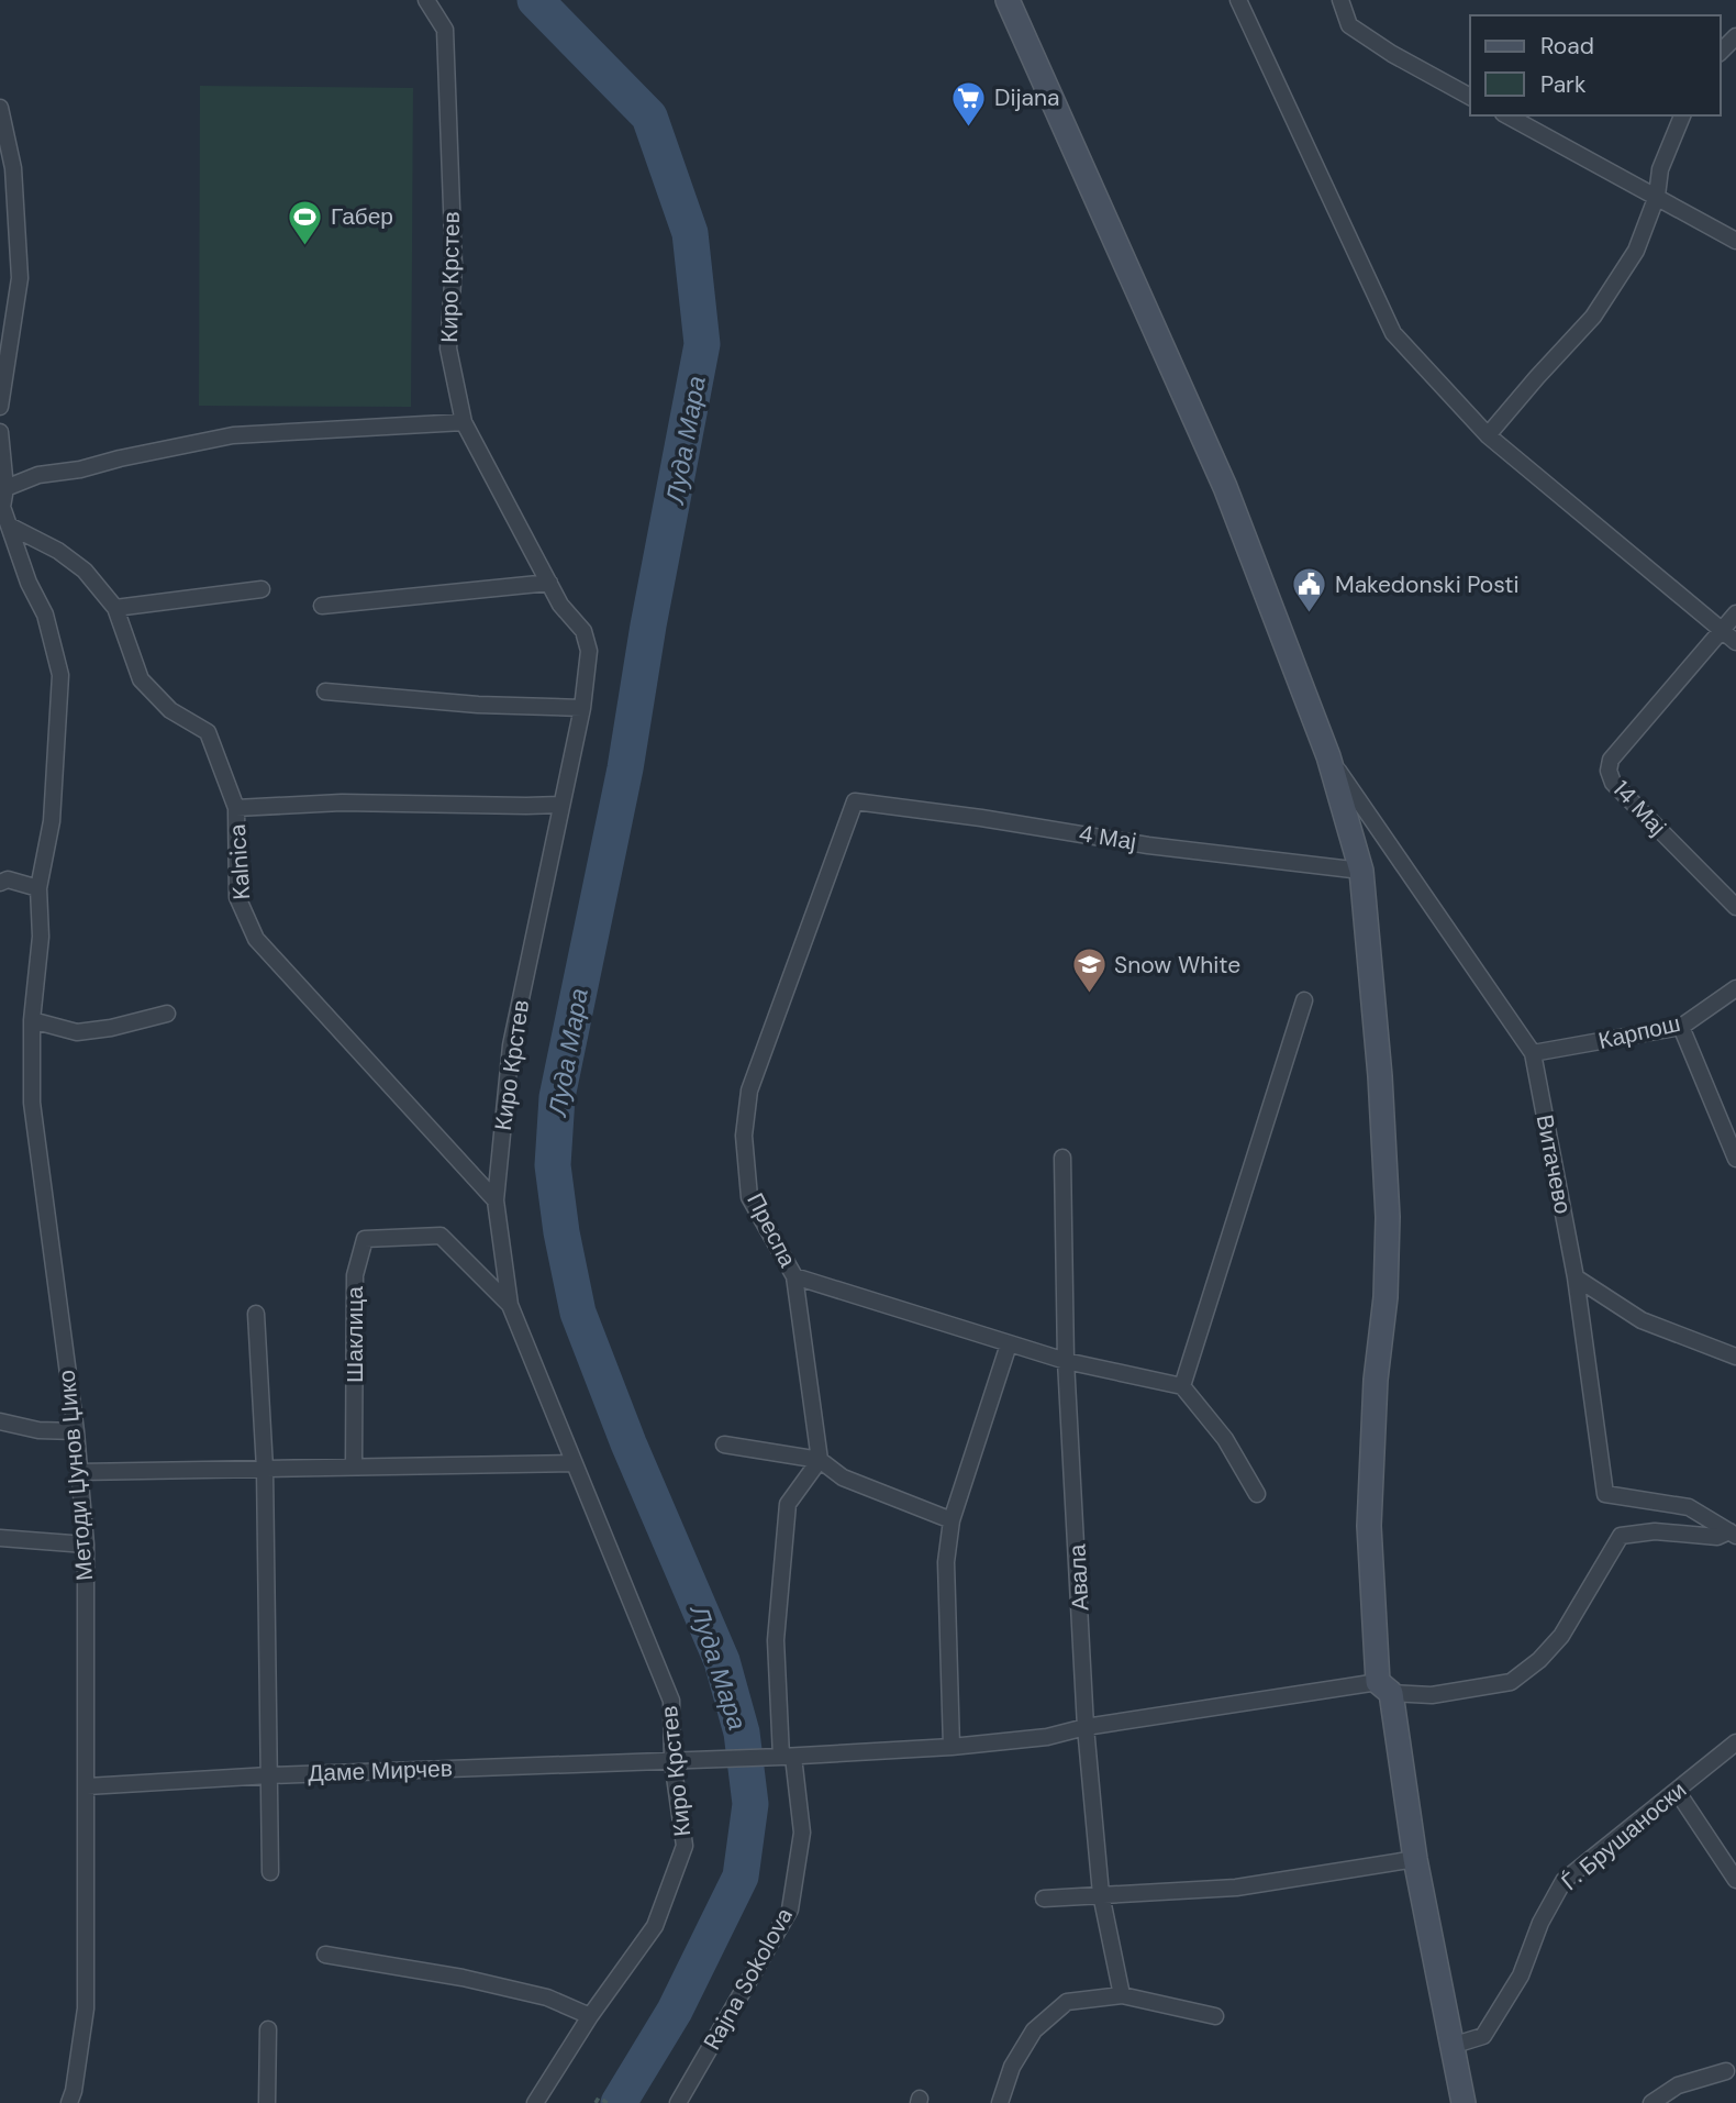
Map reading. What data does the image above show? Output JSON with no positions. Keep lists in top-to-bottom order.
{
  "streets": {
    "street": [
      "Киро Крстев",
      "14 Мај",
      "4 Мај",
      "Kalnica",
      "Карпош",
      "Витачево",
      "Преспа",
      "Шаклица",
      "Методи Џунов Џико",
      "Авала",
      "Даме Мирчев",
      "Ѓ. Брушаноски",
      "Rajna Sokolova"
    ]
  },
  "crossings": [
    ["Киро Крстев", "Kalnica"],
    ["Киро Крстев", "Шаклица"],
    ["Киро Крстев", "Даме Мирчев"],
    ["4 Мај", "Преспа"],
    ["Kalnica", "Методи Џунов Џико"],
    ["Карпош", "Витачево"],
    ["Витачево", "Даме Мирчев"],
    ["Методи Џунов Џико", "Даме Мирчев"],
    ["Авала", "Даме Мирчев"],
    ["Даме Мирчев", "Rajna Sokolova"]
  ],
  "water": ["Луда Мара"],
  "places": {
    "supermarket": ["Dijana"],
    "sports": ["Габер"],
    "public building": ["Makedonski Posti"],
    "school or university": ["Snow White"]
  },
  "legend": ["Road", "Park"]
}
